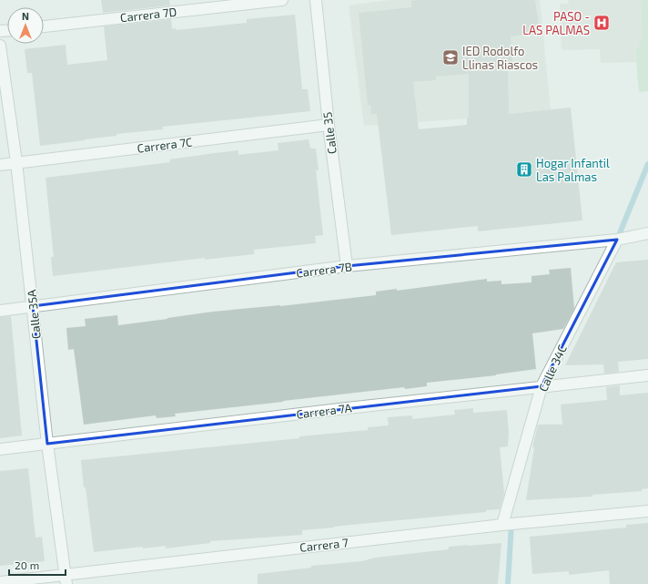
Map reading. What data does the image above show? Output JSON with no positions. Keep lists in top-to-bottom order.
{
  "streets": {
    "street": [
      "Carrera 7D",
      "Calle 35",
      "Carrera 7C",
      "Carrera 7B",
      "Calle 35A",
      "Calle 34C",
      "Carrera 7A",
      "Carrera 7"
    ]
  },
  "crossings": [
    ["Calle 35", "Carrera 7C"],
    ["Calle 35", "Carrera 7B"],
    ["Carrera 7C", "Calle 35A"],
    ["Carrera 7B", "Calle 35A"],
    ["Carrera 7B", "Calle 34C"],
    ["Calle 35A", "Carrera 7A"],
    ["Calle 35A", "Carrera 7"],
    ["Calle 34C", "Carrera 7A"],
    ["Calle 34C", "Carrera 7"]
  ],
  "places": {
    "hospital": ["PASO - LAS PALMAS"],
    "school or university": ["IED Rodolfo Llinas Riascos"],
    "building": ["Hogar Infantil Las Palmas"]
  },
  "scale_bar": "20 m",
  "north": "top"
}
